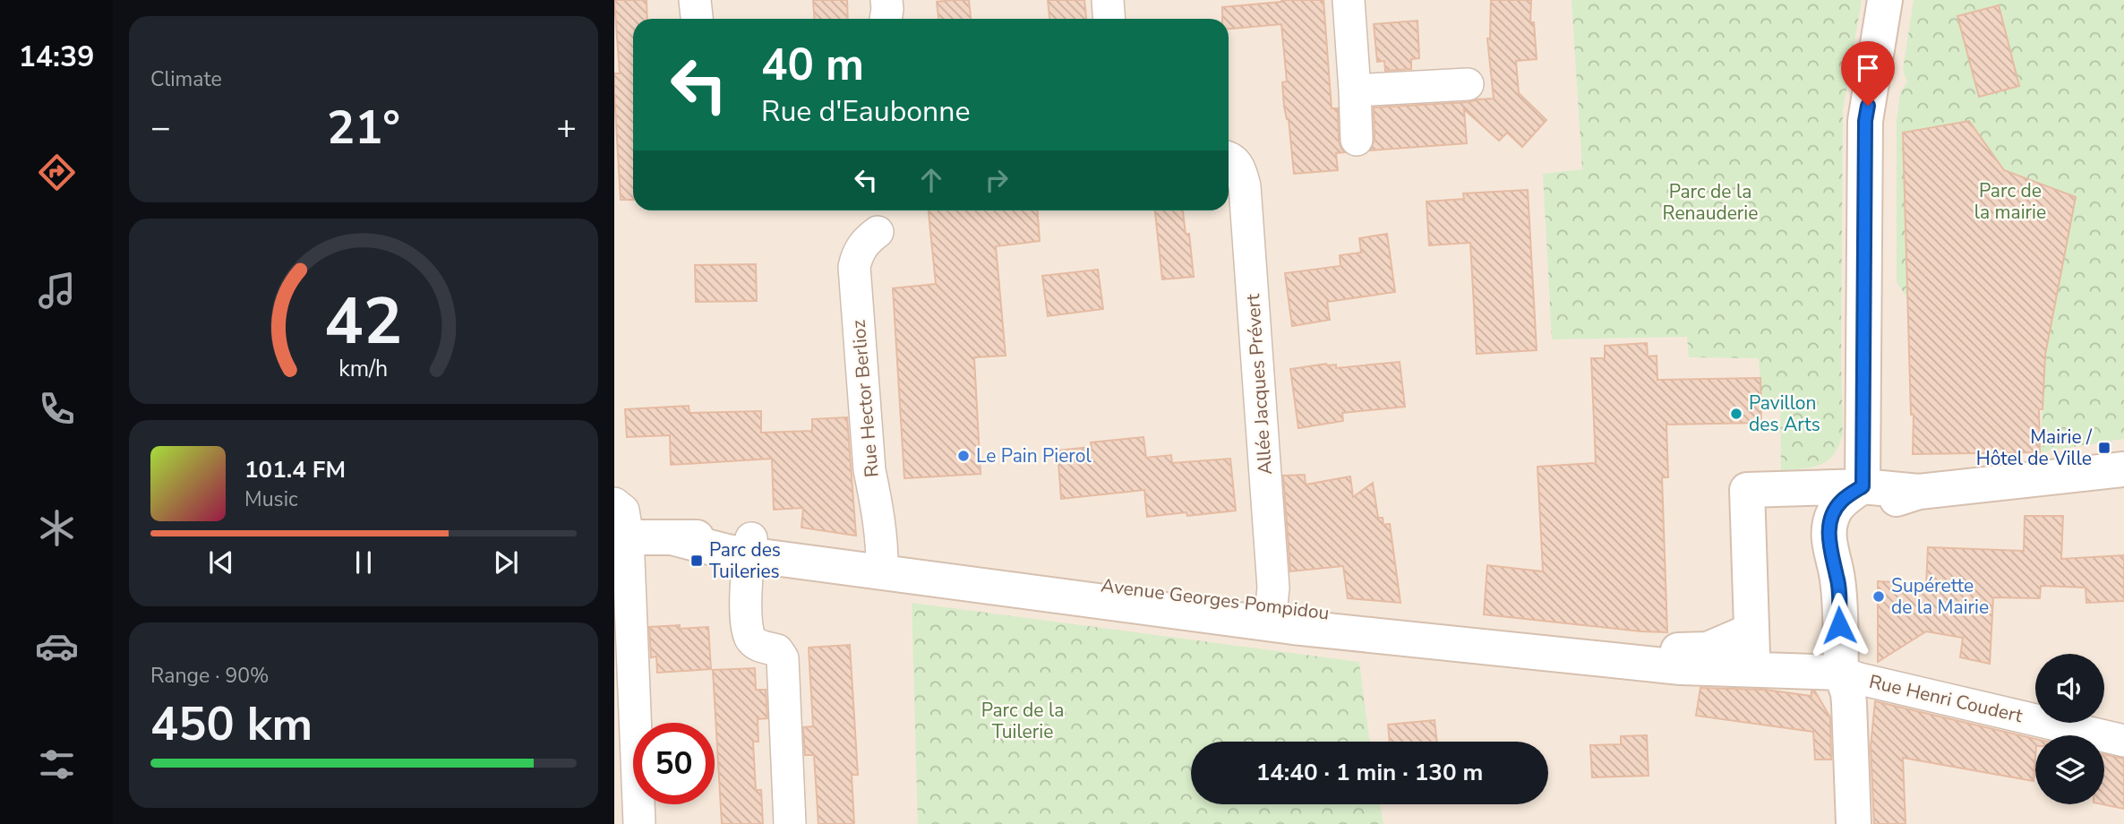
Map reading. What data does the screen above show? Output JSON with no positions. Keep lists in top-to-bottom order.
{
  "streets": {
    "main road": ["Avenue Georges Pompidou"],
    "street": ["Allée Jacques Prévert", "Rue Hector Berlioz", "Rue Henri Coudert"]
  },
  "crossings": [
    ["Allée Jacques Prévert", "Avenue Georges Pompidou"],
    ["Rue Hector Berlioz", "Avenue Georges Pompidou"],
    ["Avenue Georges Pompidou", "Rue Henri Coudert"]
  ],
  "parks": ["Parc de la mairie", "Parc de la Renauderie", "Parc de la Tuilerie"],
  "places": {
    "other": ["Pavillon des Arts", "Le Pain Pierol", "Supérette de la Mairie"],
    "transit": ["Mairie / Hôtel de Ville", "Parc des Tuileries"]
  },
  "page": {
    "tabs": "14:39",
    "tile": [
      "Climate",
      ["Range · 90%", "450 km"]
    ],
    "turn": ["40 m", "Rue d'Eaubonne"],
    "heat": ["−", "21°", "+"],
    "song": ["101.4 FM", "Music"],
    "limit": "50",
    "trip": "14:40 · 1 min · 130 m",
    "gauge": ["42", "km/h"]
  }
}
